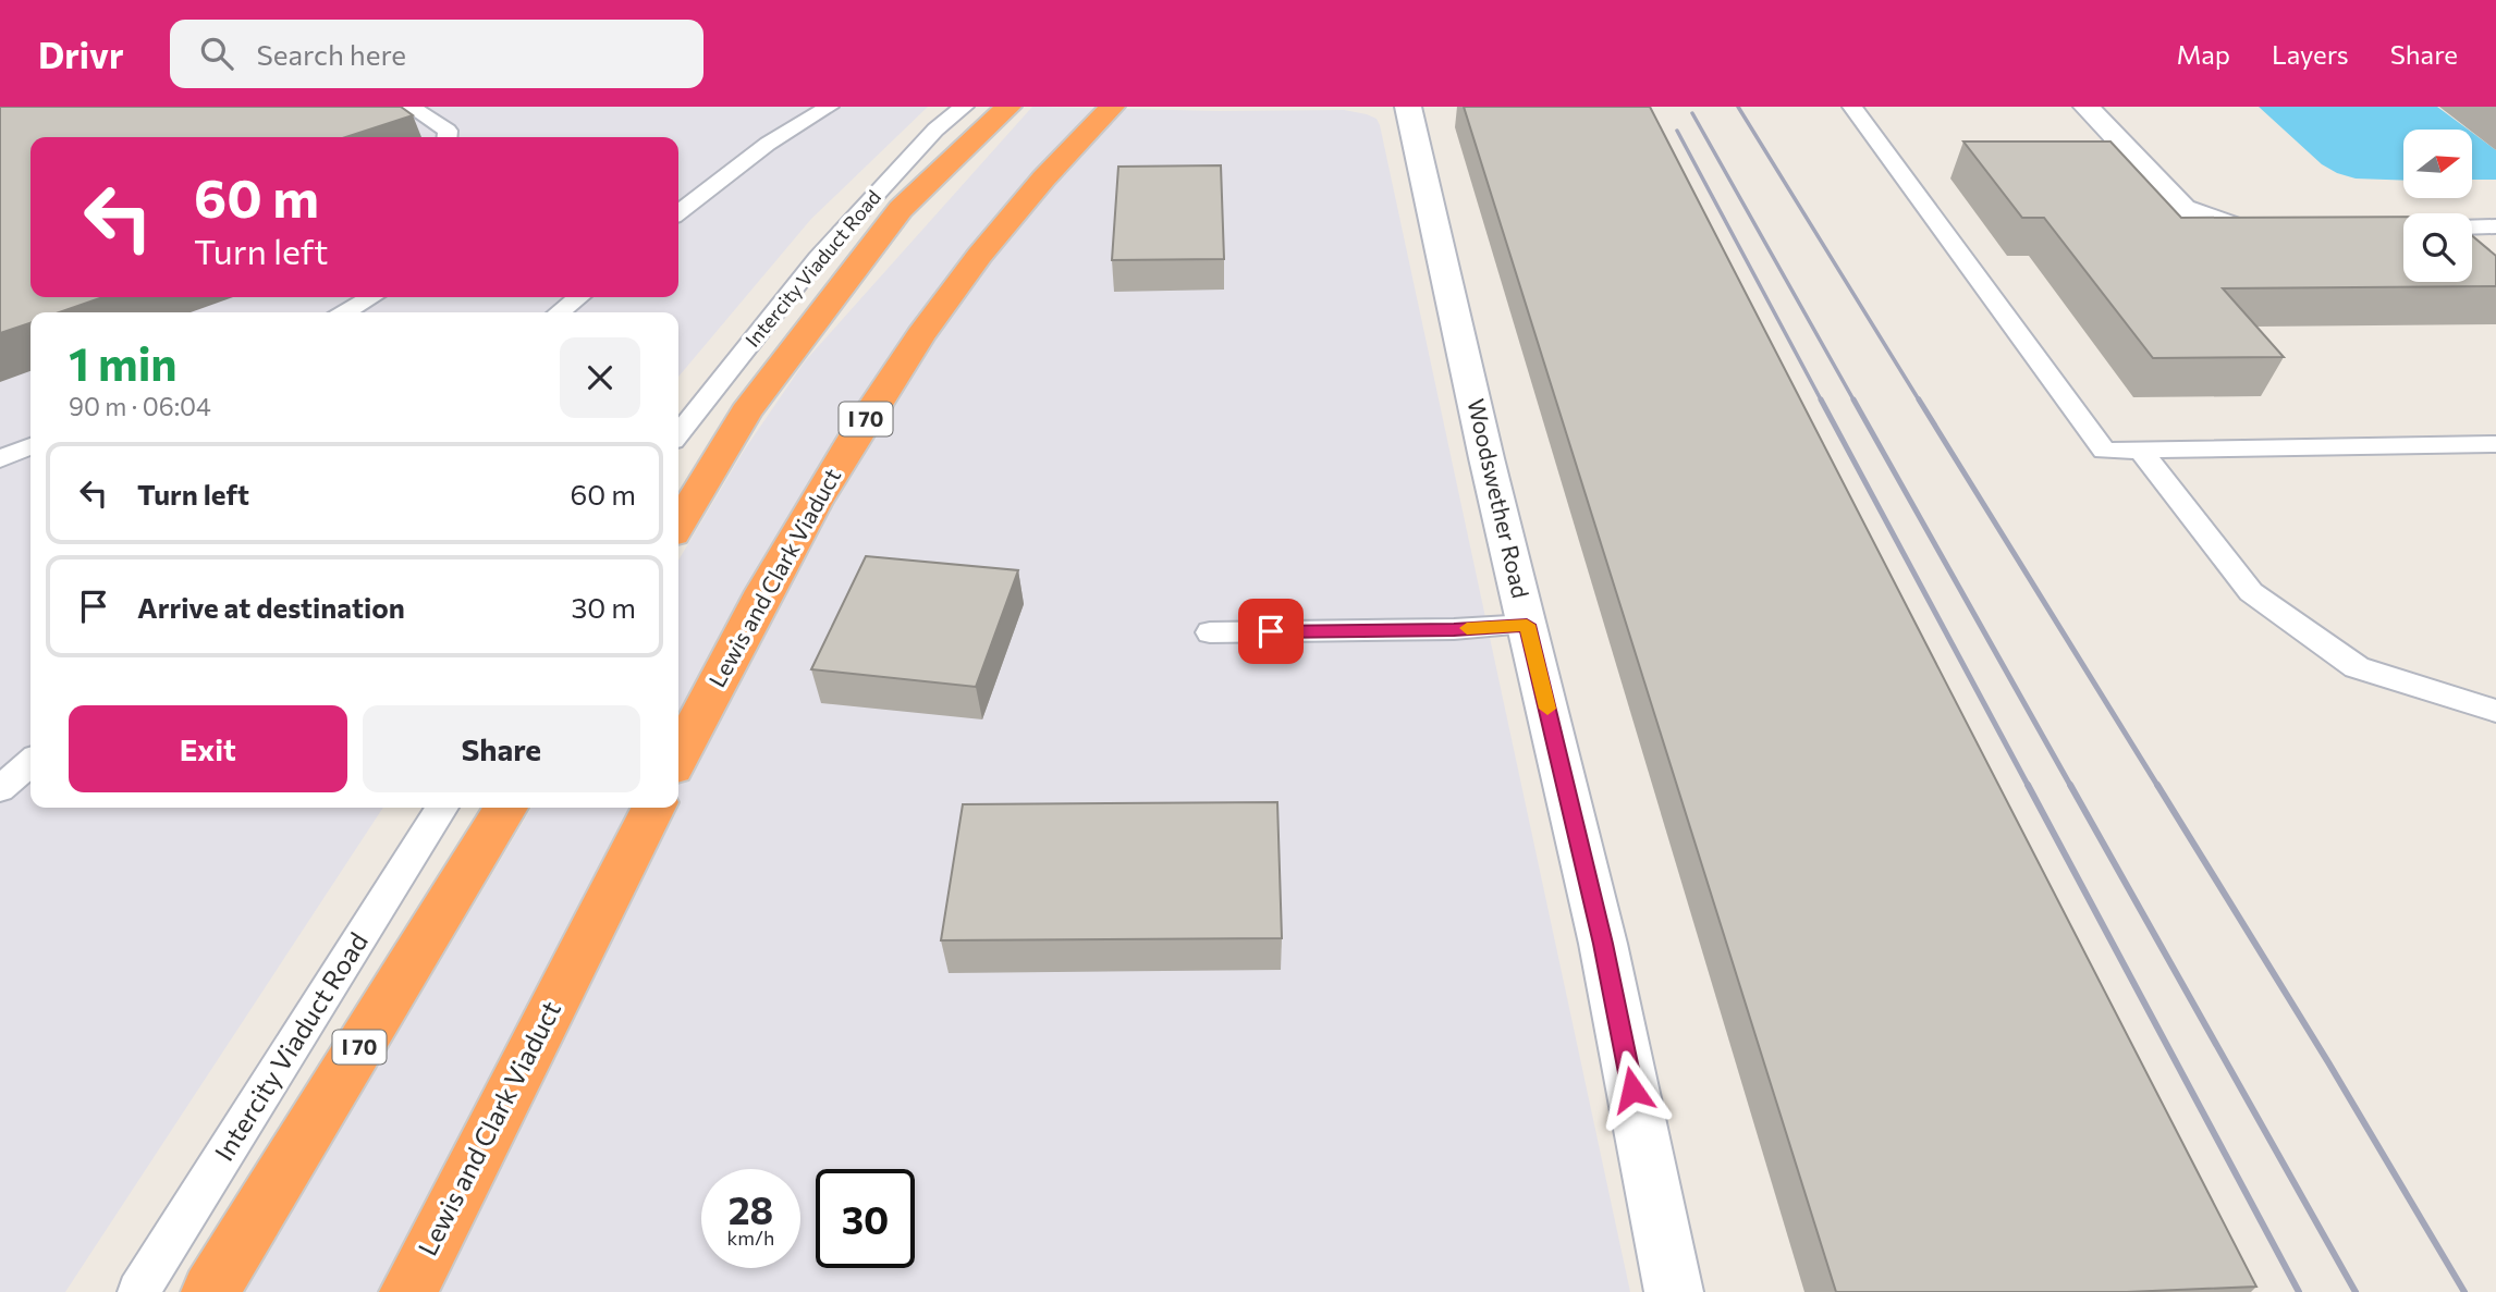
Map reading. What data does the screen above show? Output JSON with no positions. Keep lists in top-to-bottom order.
{
  "streets": {
    "highway": ["I 70", "Lewis and Clark Viaduct"],
    "street": ["Woodswether Road"],
    "lane": ["Intercity Viaduct Road"]
  },
  "north": "right",
  "page": {
    "header": "Drivr",
    "search": "Search here",
    "nav": ["Map", "Layers", "Share"],
    "turn": ["60 m", "Turn left"],
    "heading": ["1 min", "90 m · 06:04"],
    "list": [
      {
        "name": "Turn left",
        "value": "60 m"
      },
      {
        "name": "Arrive at destination",
        "value": "30 m"
      }
    ],
    "buttons": ["Exit", "Share"],
    "speed": "28 km/h",
    "limit": "30"
  }
}
